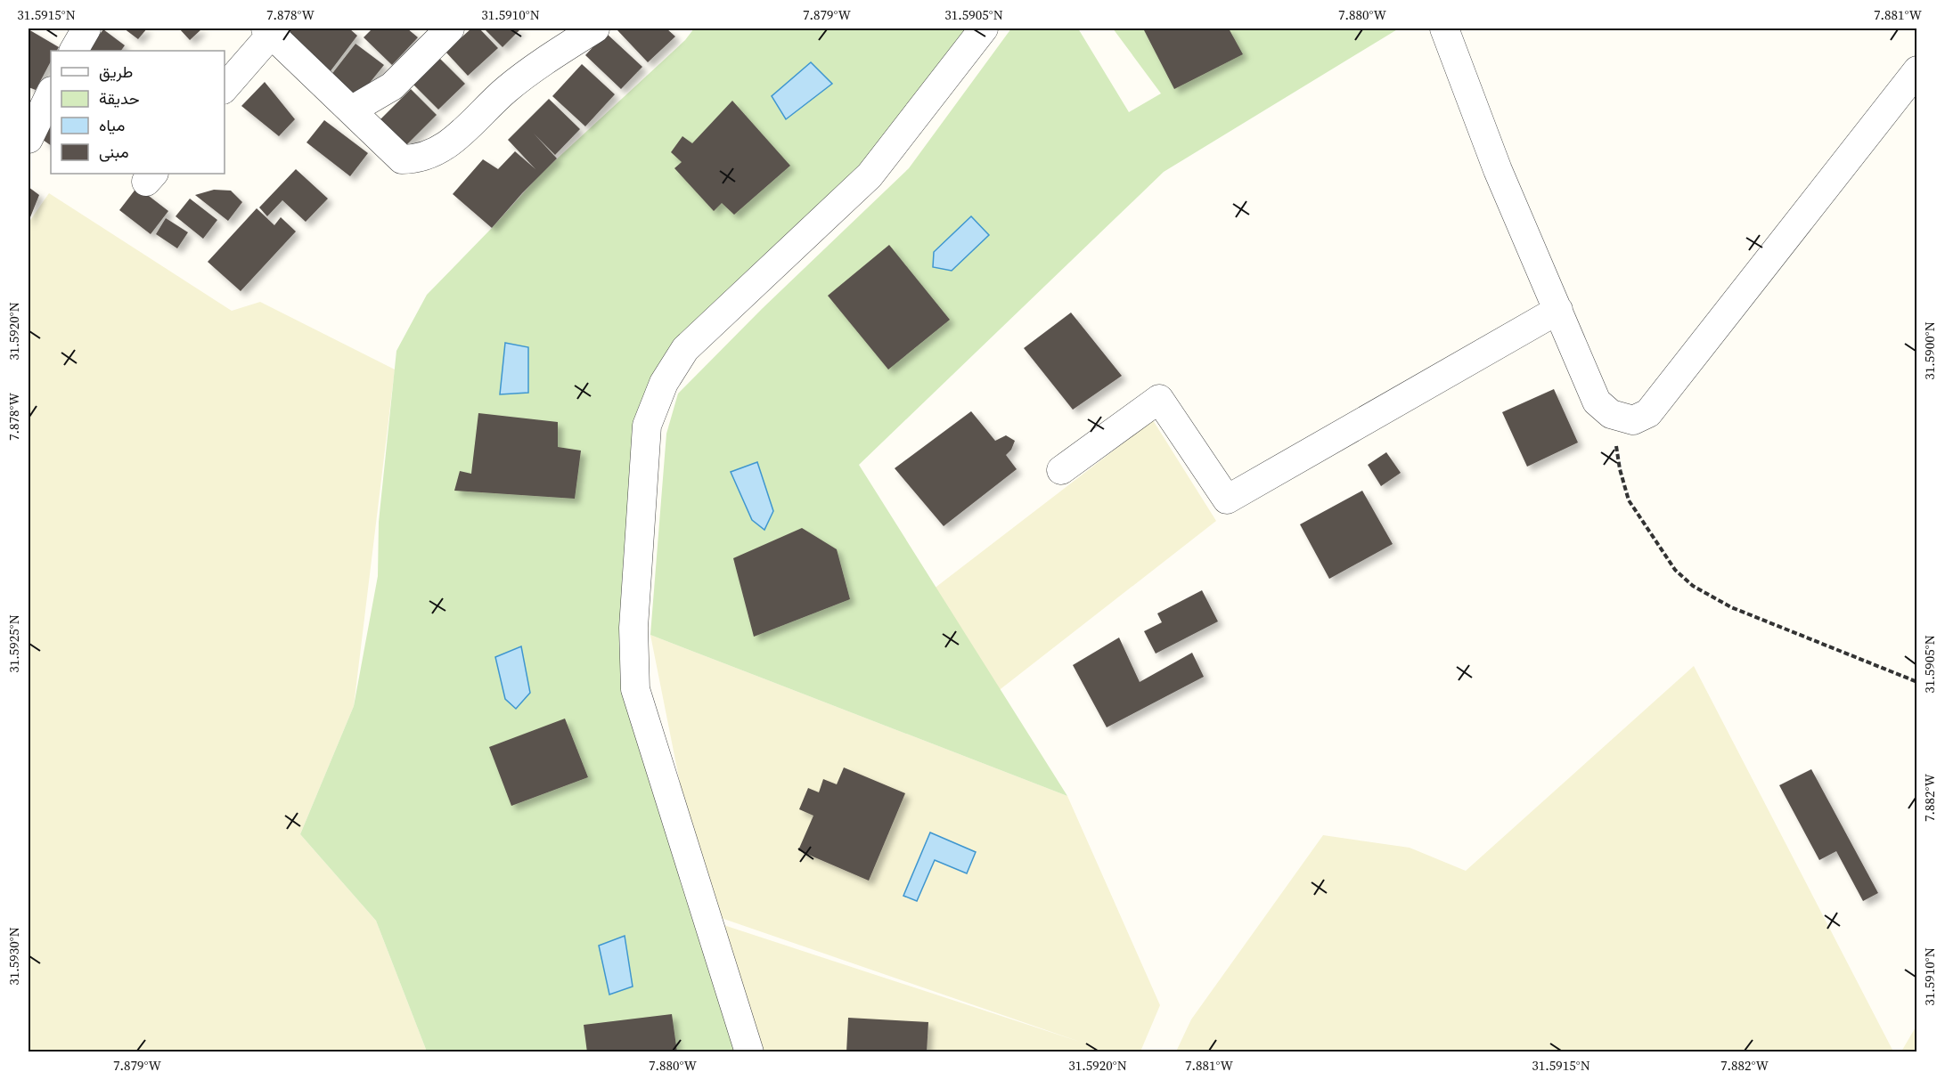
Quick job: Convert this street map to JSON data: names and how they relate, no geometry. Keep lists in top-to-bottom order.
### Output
{
  "legend": [
    "طريق",
    "حديقة",
    "مياه",
    "مبنى"
  ],
  "coordinates": [
    "31.5915°N",
    "7.878°W",
    "31.5910°N",
    "7.879°W",
    "31.5905°N",
    "7.880°W",
    "7.881°W",
    "31.5920°N",
    "31.5900°N",
    "31.5925°N",
    "7.882°W",
    "31.5930°N"
  ]
}
